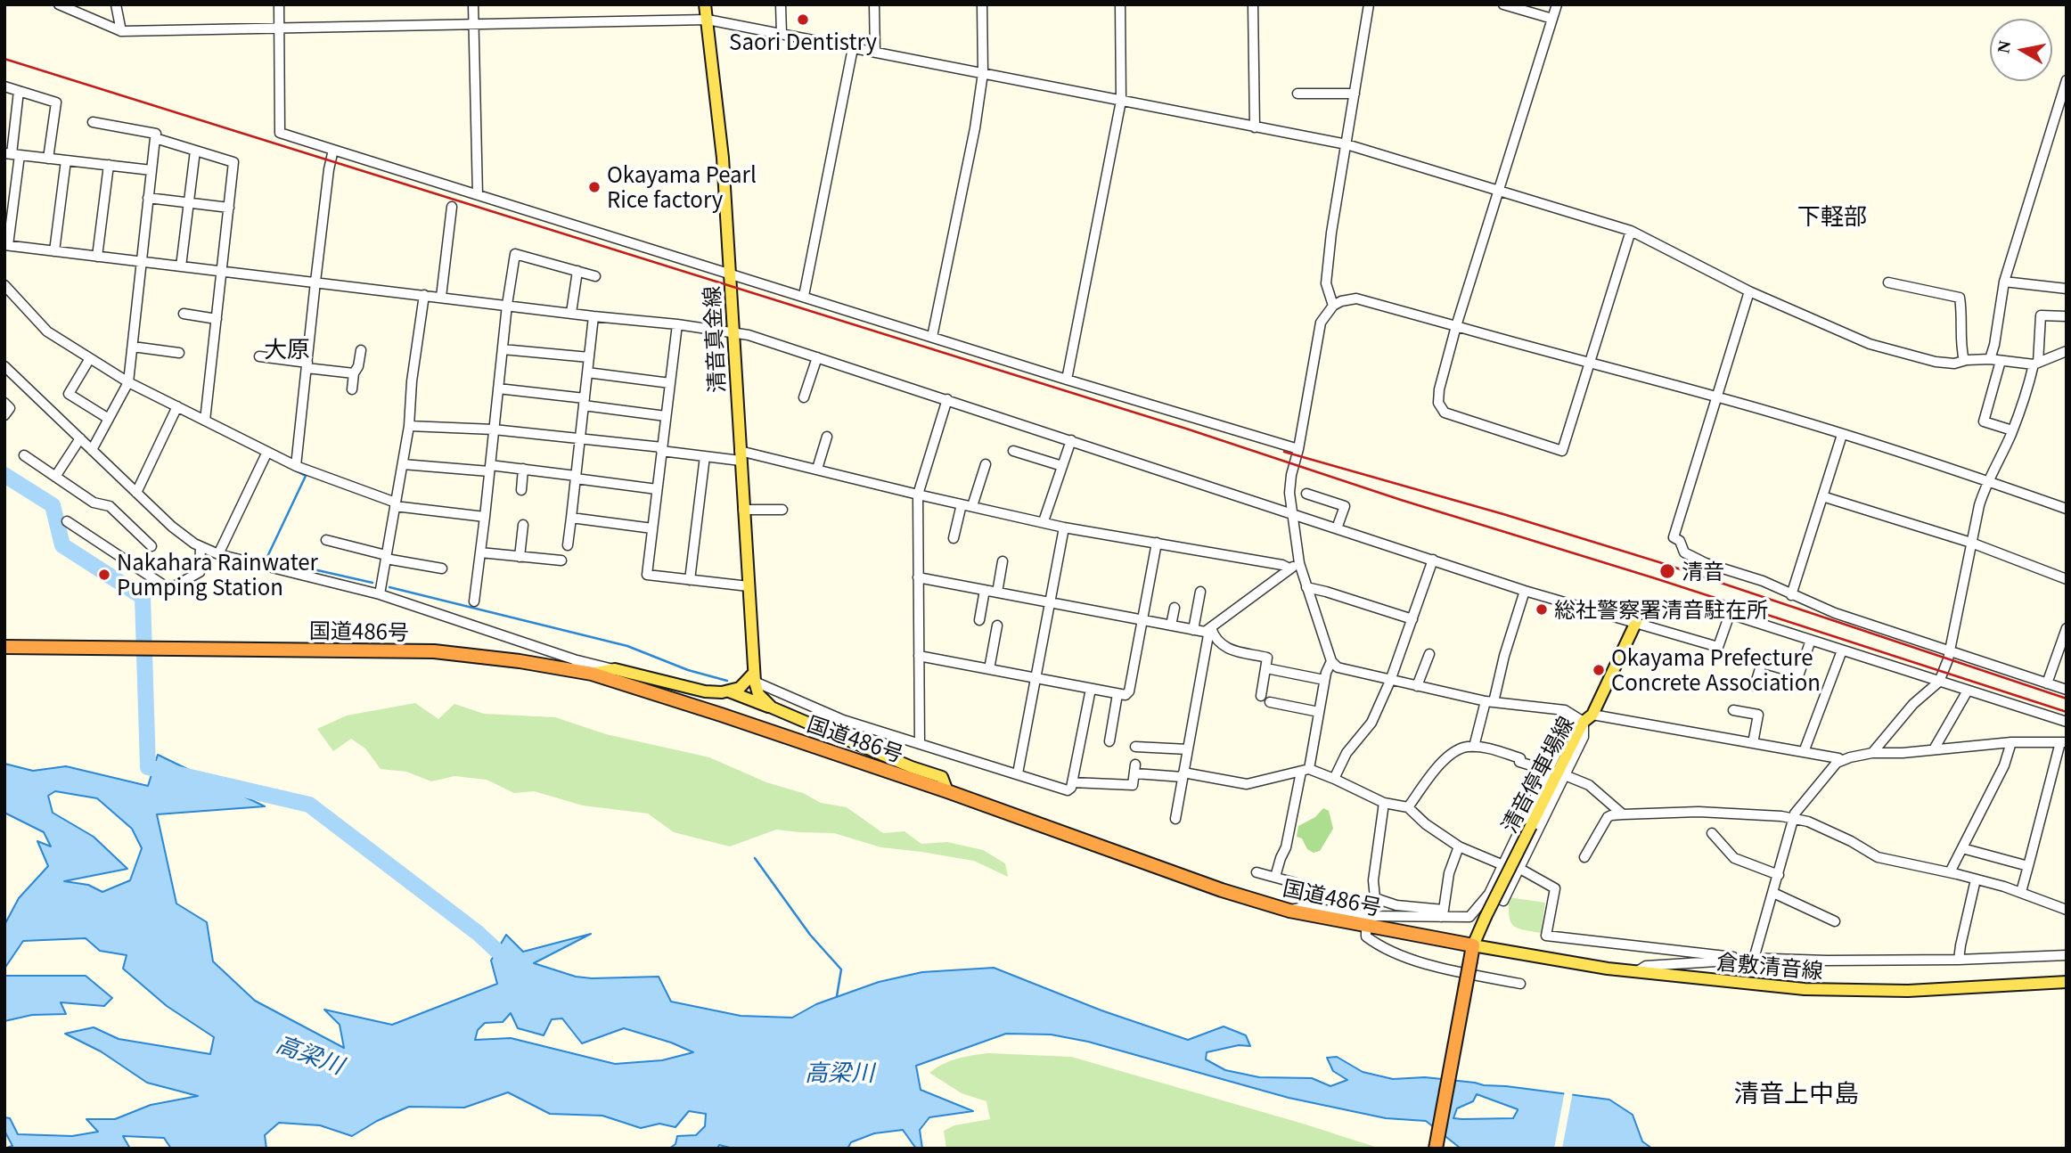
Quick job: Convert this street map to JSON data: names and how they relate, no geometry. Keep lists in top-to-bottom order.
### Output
{
  "streets": {
    "highway": ["国道486号"],
    "main road": ["清音真金線", "清音停車場線", "倉敷清音線"]
  },
  "crossings": [
    ["国道486号", "清音停車場線"],
    ["国道486号", "倉敷清音線"],
    ["清音停車場線", "倉敷清音線"]
  ],
  "districts": ["下軽部", "大原", "清音上中島"],
  "water": ["高梁川"],
  "places": [
    "Saori Dentistry",
    "Okayama Pearl Rice factory",
    "清音",
    "Nakahara Rainwater Pumping Station",
    "総社警察署清音駐在所",
    "Okayama Prefecture Concrete Association"
  ],
  "north": "left"
}
